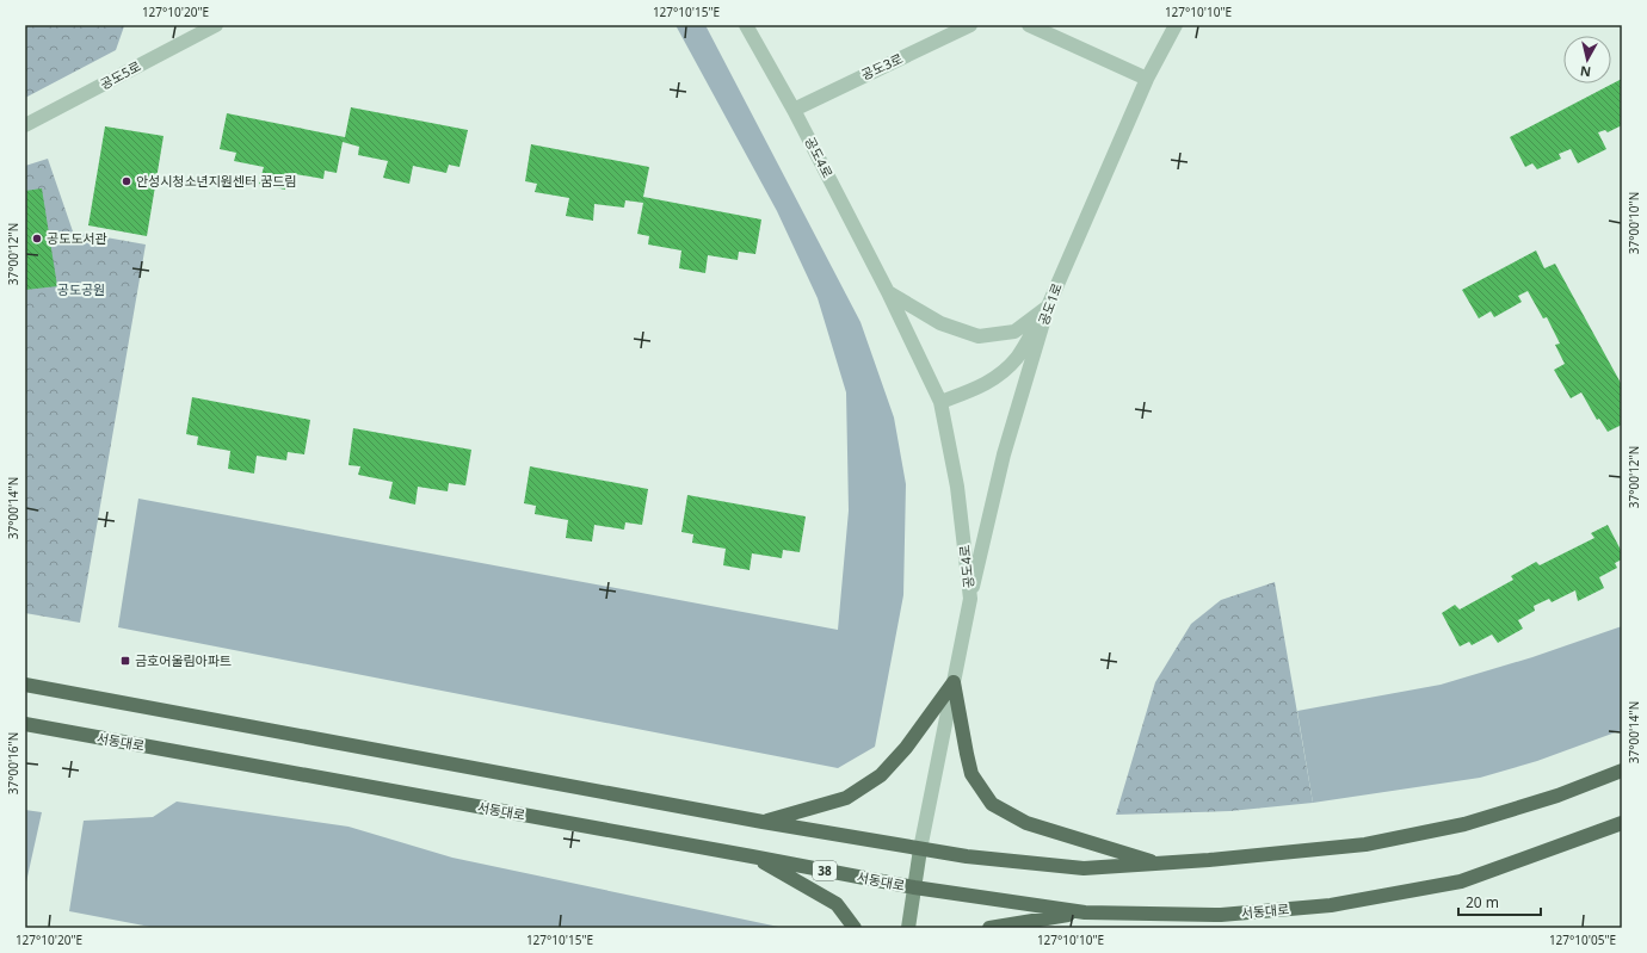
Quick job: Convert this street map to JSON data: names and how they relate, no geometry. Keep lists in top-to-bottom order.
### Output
{
  "streets": {
    "main road": ["서동대로", "38"],
    "street": [
      "공도3로",
      "공도5로",
      "공도4로",
      "공도1로"
    ]
  },
  "crossings": [
    ["공도3로", "공도4로"],
    ["공도4로", "공도1로"]
  ],
  "parks": ["공도공원"],
  "places": {
    "other": ["안성시청소년지원센터 꿈드림", "공도도서관"],
    "transit": ["금호어울림아파트"]
  },
  "scale_bar": "20 m",
  "north": "bottom",
  "coordinates": [
    "127°10'20\"E",
    "127°10'15\"E",
    "127°10'10\"E",
    "37°00'10\"N",
    "37°00'12\"N",
    "37°00'14\"N",
    "37°00'16\"N",
    "127°10'05\"E"
  ]
}
